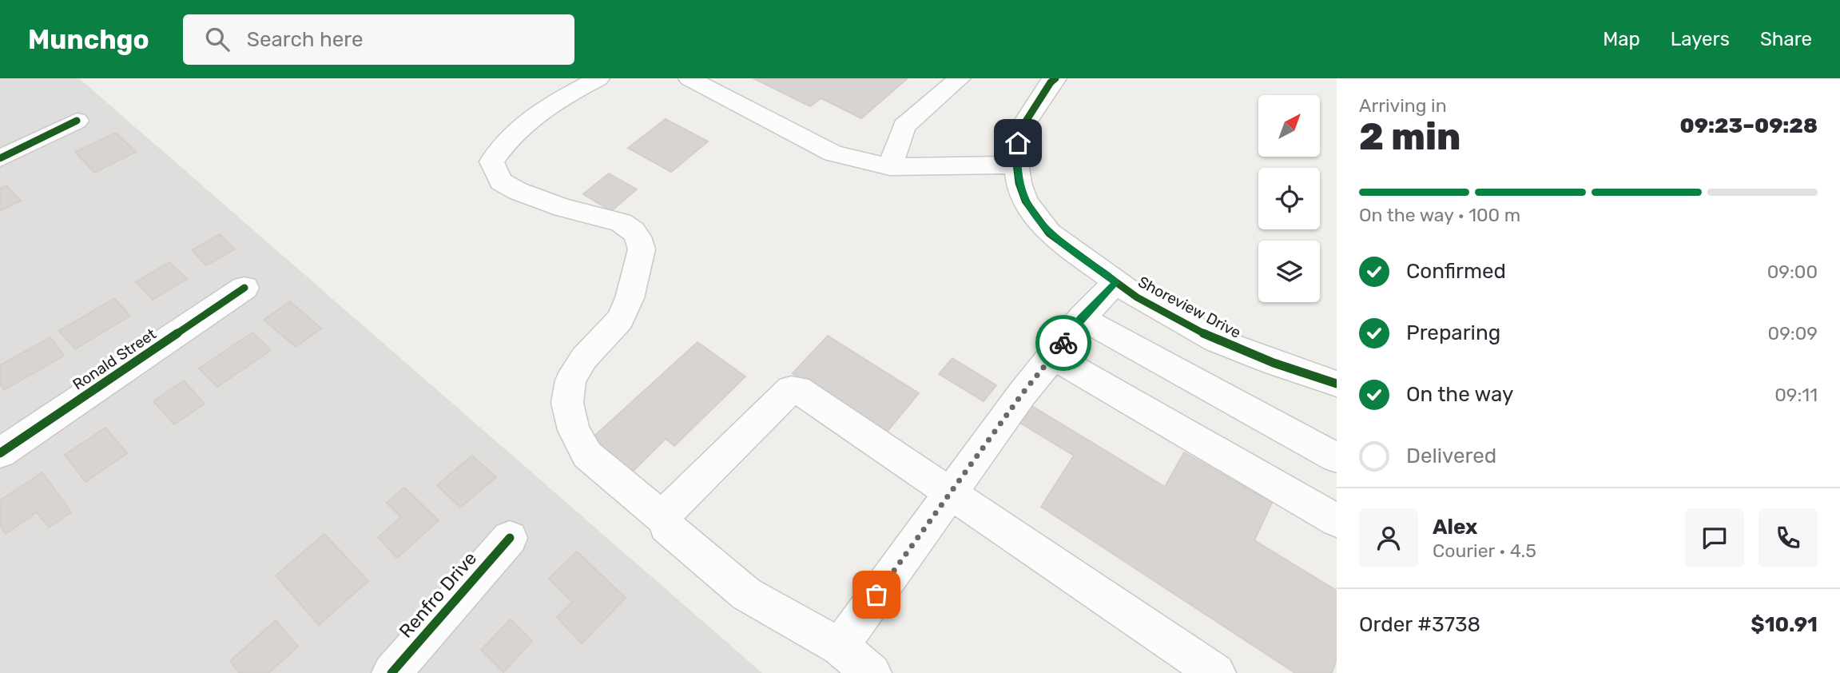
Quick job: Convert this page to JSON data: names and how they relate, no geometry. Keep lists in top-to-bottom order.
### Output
{
  "streets": {
    "street": ["Shoreview Drive", "Ronald Street", "Renfro Drive"]
  },
  "north": "top right",
  "page": {
    "header": "Munchgo",
    "search": "Search here",
    "nav": ["Map", "Layers", "Share"],
    "heading": ["2 min", "Arriving in", "09:23–09:28"],
    "panel": [
      "Alex",
      "Courier · 4.5",
      "Order #3738",
      "$10.91"
    ],
    "bar": "On the way · 100 m",
    "list": [
      ["Confirmed", "09:00"],
      ["Preparing", "09:09"],
      ["On the way", "09:11"],
      "Delivered"
    ]
  }
}
